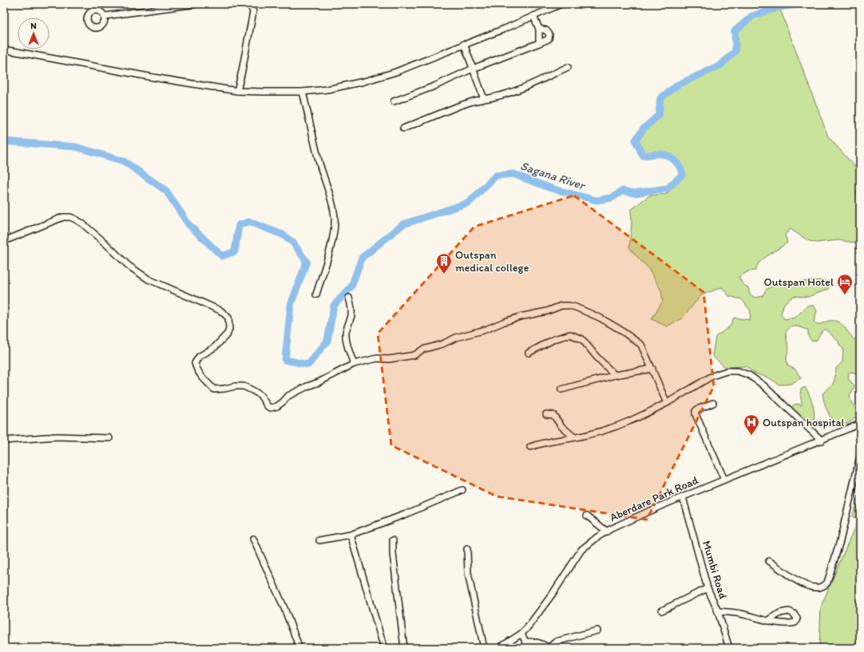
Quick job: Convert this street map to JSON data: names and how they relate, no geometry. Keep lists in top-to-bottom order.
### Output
{
  "streets": {
    "street": ["Aberdare Park Road", "Mumbi Road"]
  },
  "crossings": [
    ["Aberdare Park Road", "Mumbi Road"]
  ],
  "water": ["Sagana River"],
  "places": {
    "building": ["Outspan medical college"],
    "hotel": ["Outspan Hotel"],
    "hospital": ["Outspan hospital"]
  },
  "north": "top"
}
